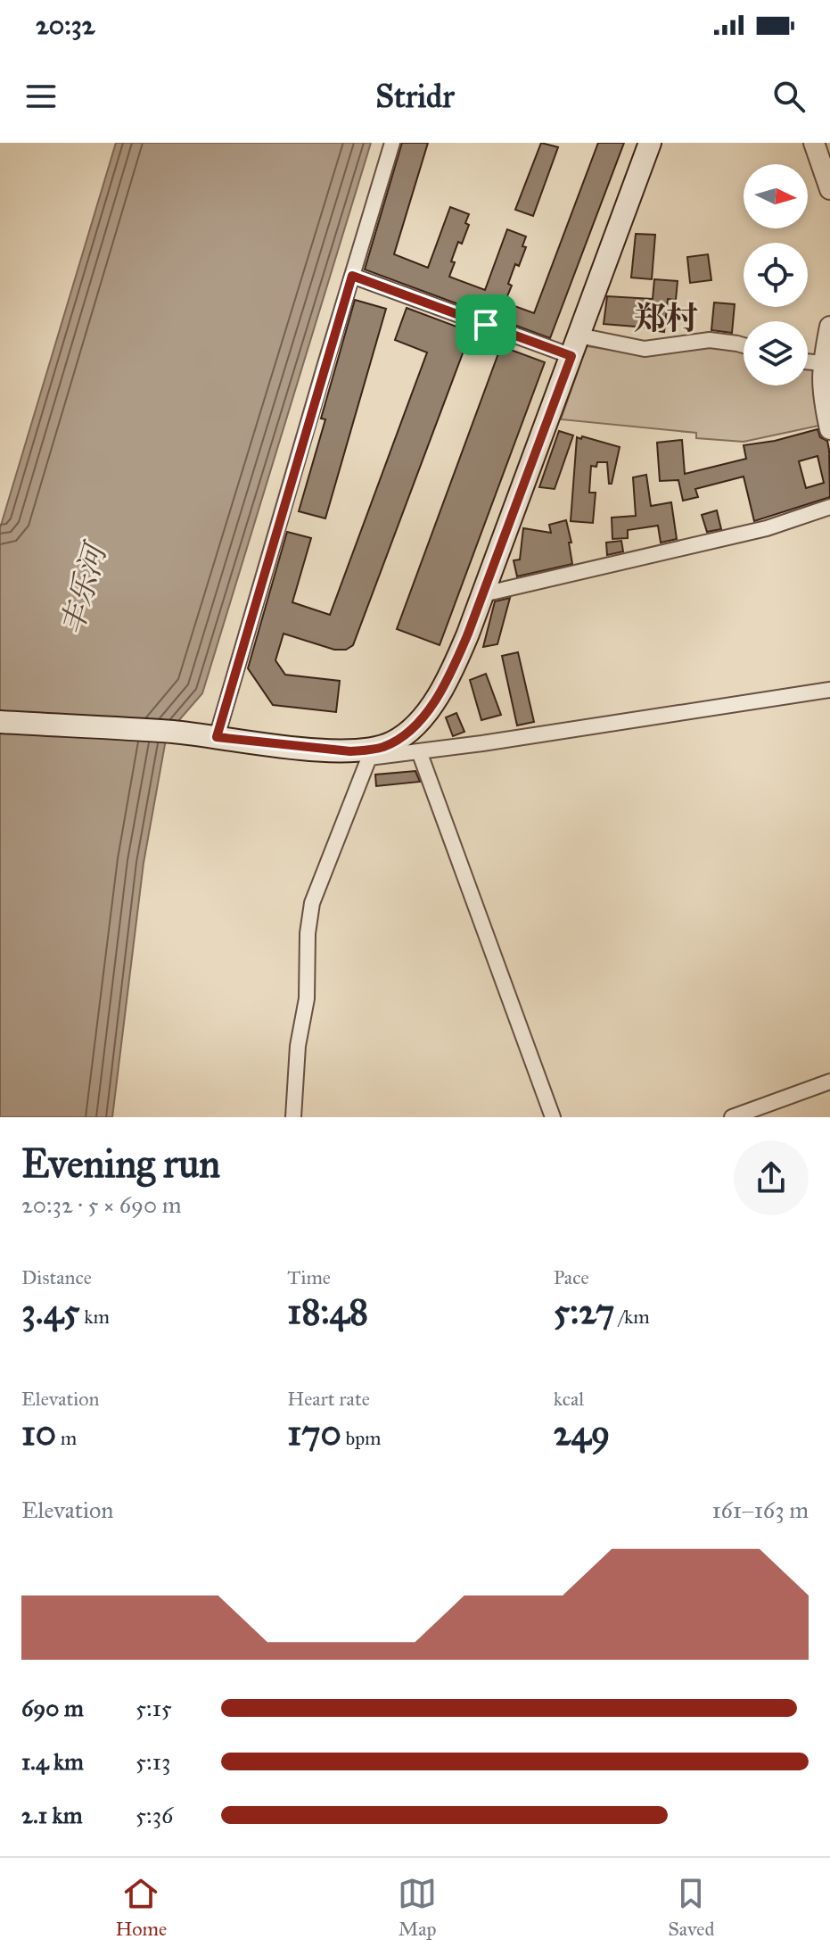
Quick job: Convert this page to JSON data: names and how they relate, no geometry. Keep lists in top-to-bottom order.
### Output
{
  "districts": ["郑村"],
  "water": ["丰乐河"],
  "north": "right",
  "page": {
    "status": "20:32",
    "header": "Stridr",
    "heading": ["Evening run", "20:32 · 5 × 690 m"],
    "stats": [
      ["Distance", "3.45 km"],
      ["Time", "18:48"],
      ["Pace", "5:27 /km"],
      ["Elevation", "10 m"],
      ["Heart rate", "170 bpm"],
      ["kcal", "249"]
    ],
    "chart": ["Elevation", "161–163 m"],
    "list": [
      {
        "name": "690 m",
        "note": "5:15"
      },
      {
        "name": "1.4 km",
        "note": "5:13"
      },
      {
        "name": "2.1 km",
        "note": "5:36"
      }
    ],
    "tabs": ["Home", "Map", "Saved"]
  }
}
